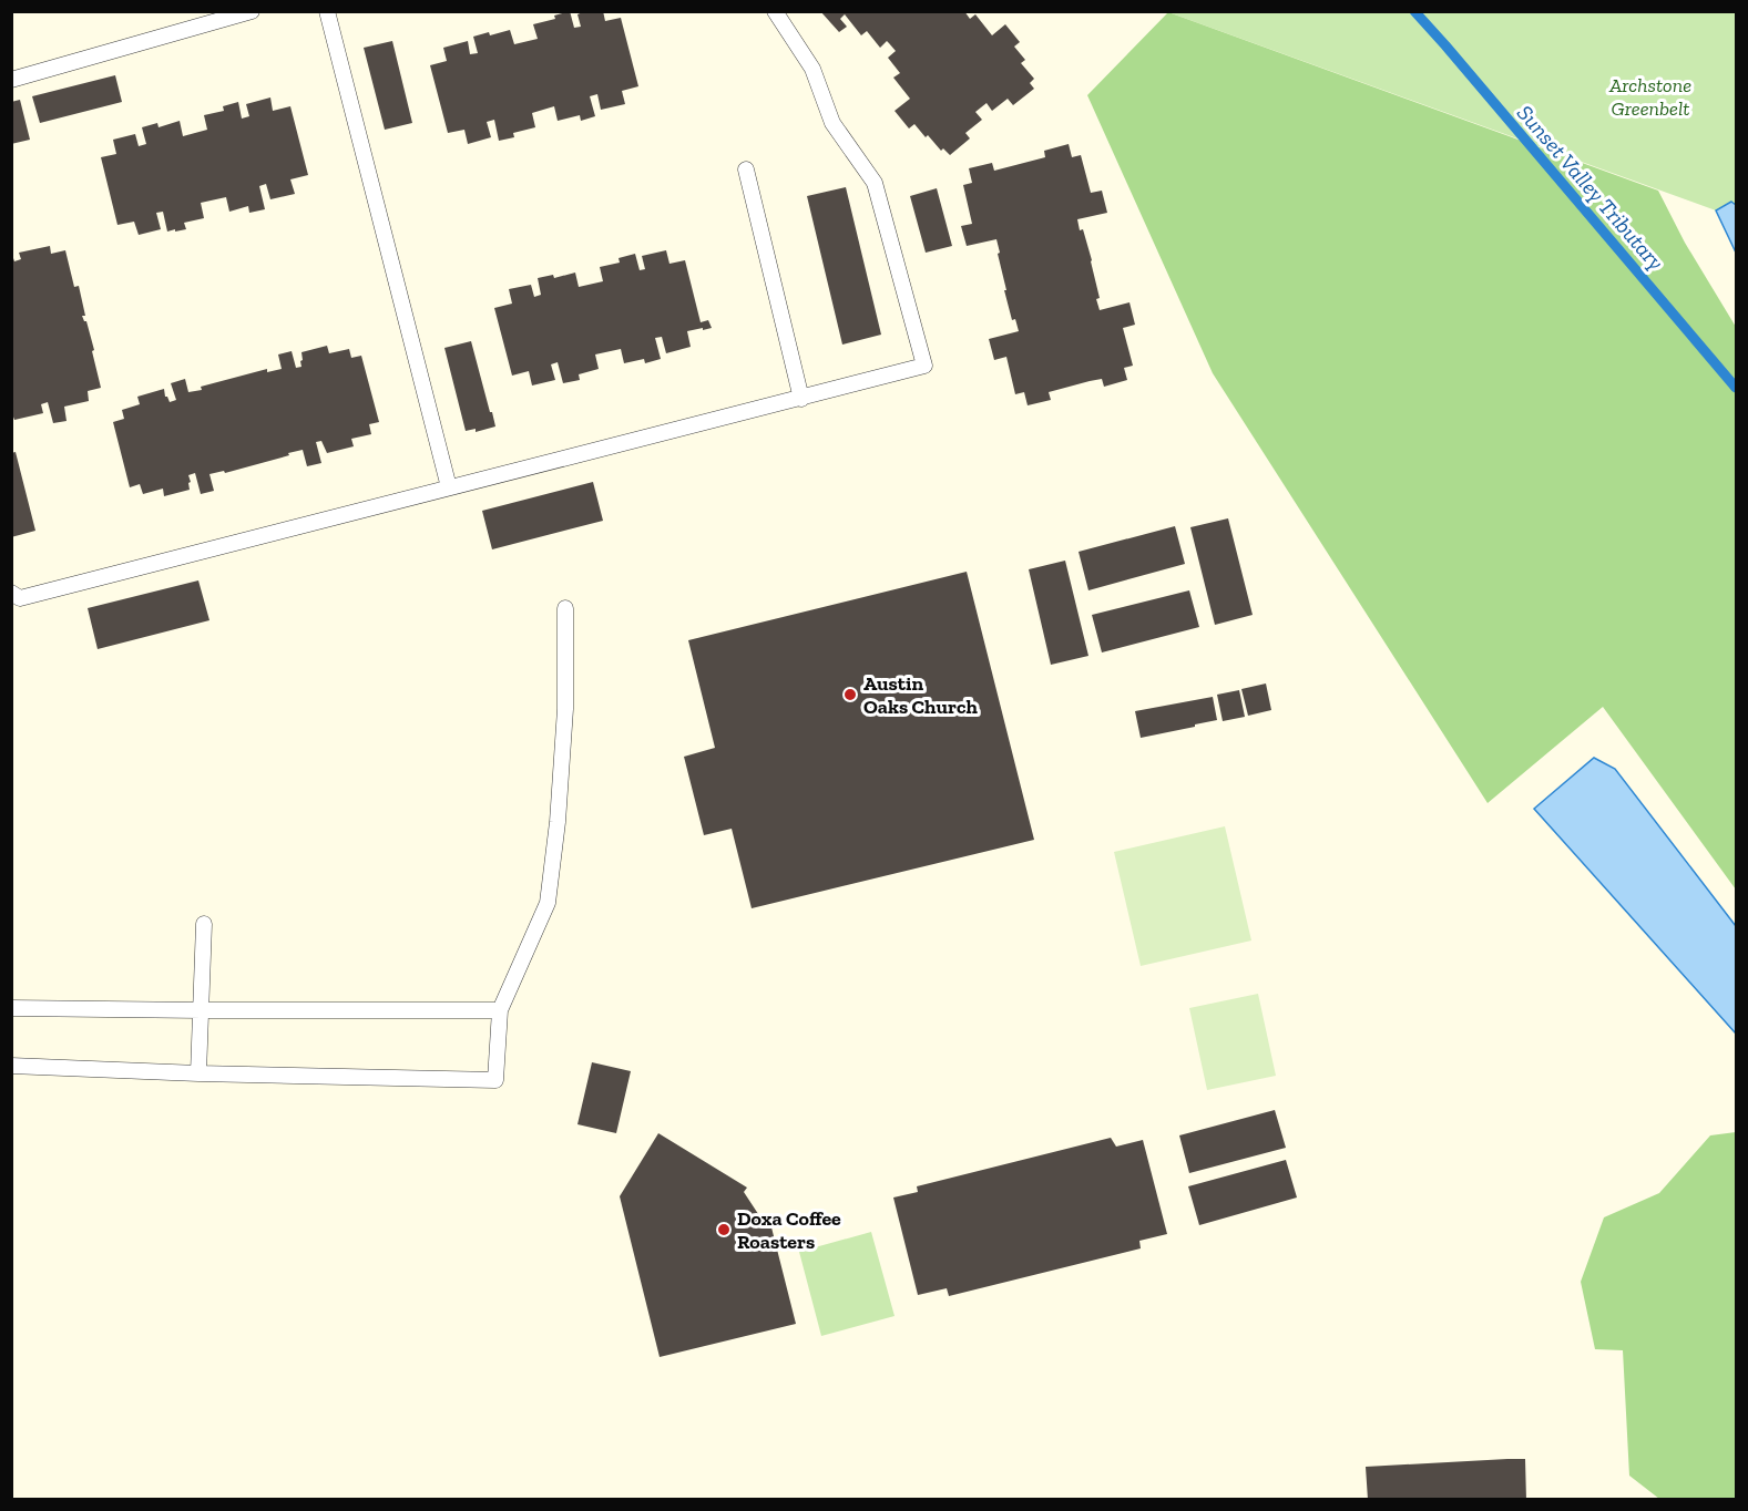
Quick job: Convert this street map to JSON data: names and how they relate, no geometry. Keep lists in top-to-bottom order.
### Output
{
  "water": ["Sunset Valley Tributary"],
  "parks": ["Archstone Greenbelt"],
  "places": ["Austin Oaks Church", "Doxa Coffee Roasters"]
}
